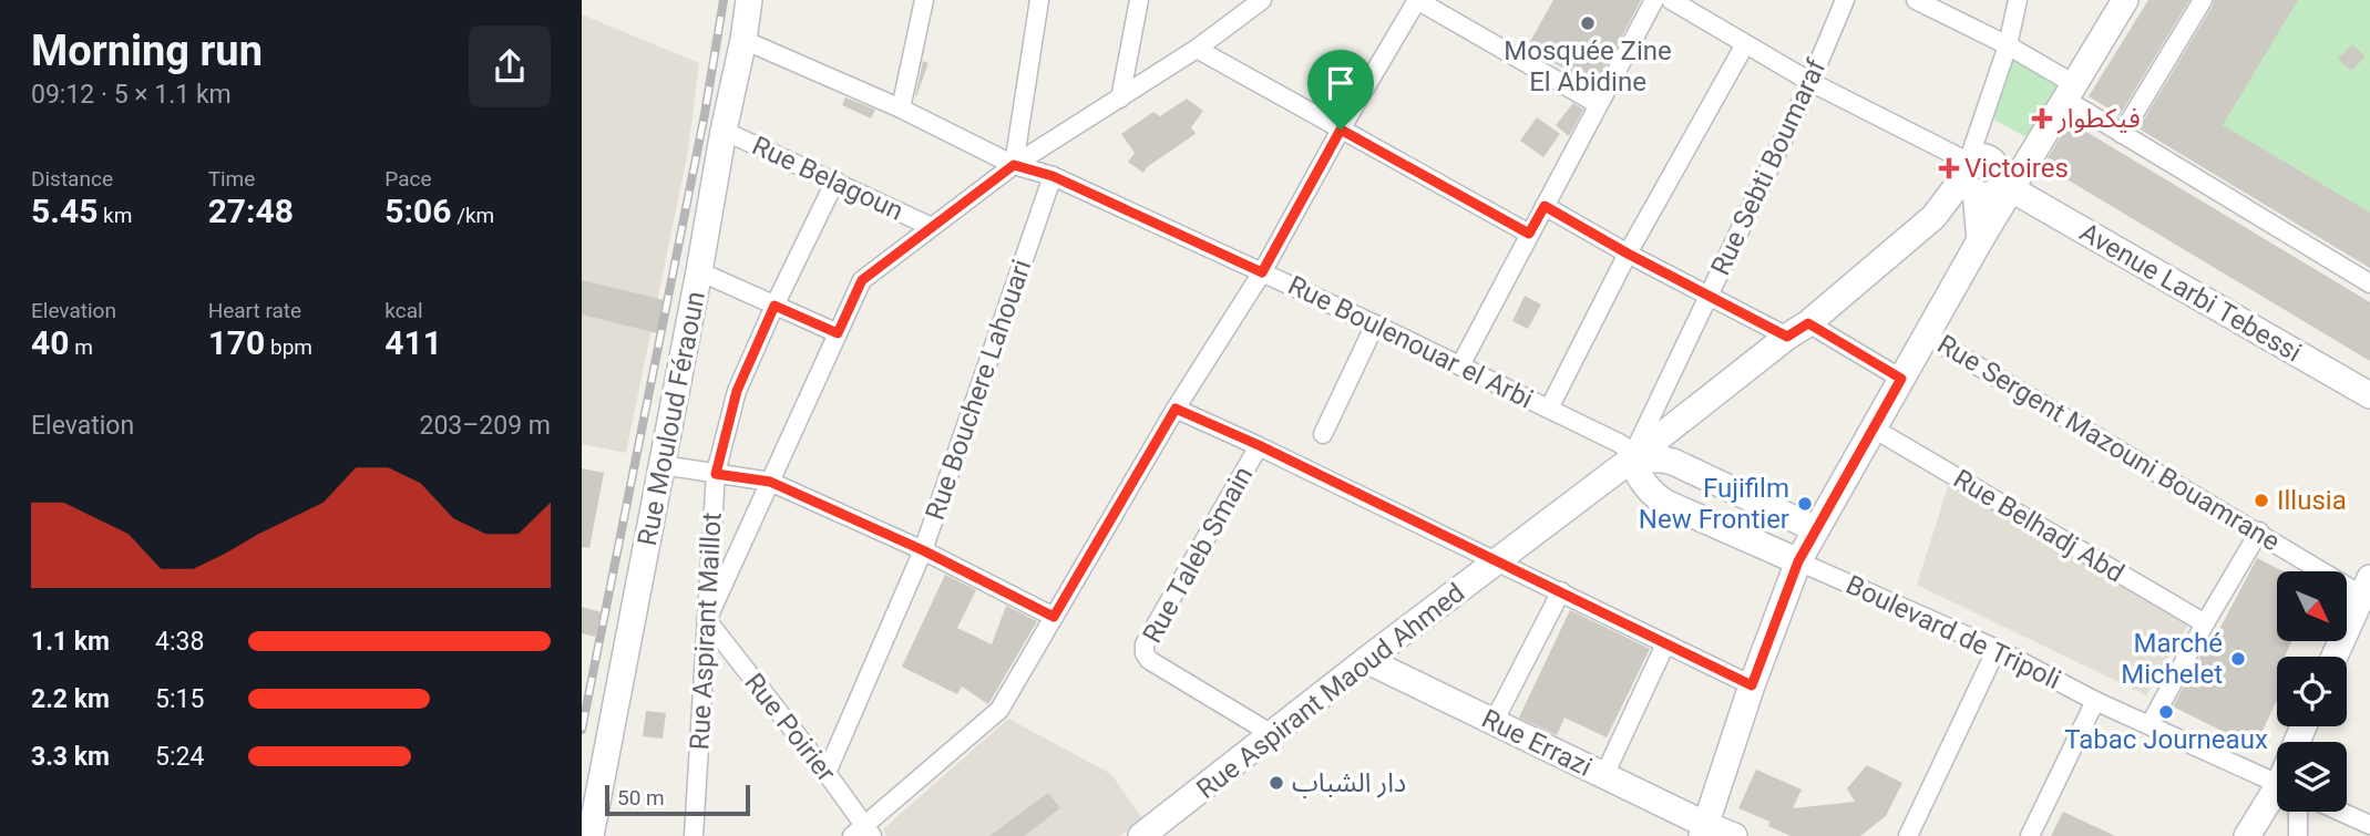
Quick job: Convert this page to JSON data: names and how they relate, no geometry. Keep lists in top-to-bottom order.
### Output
{
  "streets": {
    "street": [
      "Rue Sebti Boumaraf",
      "Rue Belagoun",
      "Avenue Larbi Tebessi",
      "Rue Boulenouar el Arbi",
      "Rue Bouchere Lahouari",
      "Rue Mouloud Féraoun",
      "Rue Sergent Mazouni Bouamrane",
      "Rue Belhadj Abd",
      "Rue Taleb Smain",
      "Rue Aspirant Maillot",
      "Boulevard de Tripoli",
      "Rue Aspirant Maoud Ahmed",
      "Rue Poirier",
      "Rue Errazi"
    ]
  },
  "crossings": [
    ["Rue Sebti Boumaraf", "Rue Boulenouar el Arbi"],
    ["Rue Sebti Boumaraf", "Boulevard de Tripoli"],
    ["Rue Sebti Boumaraf", "Rue Aspirant Maoud Ahmed"],
    ["Rue Belagoun", "Rue Mouloud Féraoun"],
    ["Rue Belagoun", "Rue Aspirant Maillot"],
    ["Rue Boulenouar el Arbi", "Rue Bouchere Lahouari"],
    ["Rue Boulenouar el Arbi", "Rue Mouloud Féraoun"],
    ["Rue Boulenouar el Arbi", "Boulevard de Tripoli"],
    ["Rue Boulenouar el Arbi", "Rue Aspirant Maoud Ahmed"],
    ["Rue Bouchere Lahouari", "Rue Poirier"],
    ["Rue Taleb Smain", "Rue Aspirant Maoud Ahmed"],
    ["Rue Aspirant Maillot", "Rue Poirier"],
    ["Boulevard de Tripoli", "Rue Aspirant Maoud Ahmed"],
    ["Rue Aspirant Maoud Ahmed", "Rue Errazi"]
  ],
  "places": {
    "other": [
      "Mosquée Zine El Abidine",
      "Illusia",
      "Fujifilm New Frontier",
      "Marché Michelet",
      "Tabac Journeaux",
      "دار الشباب"
    ],
    "health": ["فيكطوار", "Victoires"]
  },
  "scale_bar": "50 m",
  "north": "bottom right",
  "page": {
    "heading": ["Morning run", "09:12 · 5 × 1.1 km"],
    "stats": [
      ["Distance", "5.45 km"],
      ["Time", "27:48"],
      ["Pace", "5:06 /km"],
      ["Elevation", "40 m"],
      ["Heart rate", "170 bpm"],
      ["kcal", "411"]
    ],
    "chart": ["Elevation", "203–209 m"],
    "list": [
      {
        "name": "1.1 km",
        "note": "4:38"
      },
      {
        "name": "2.2 km",
        "note": "5:15"
      },
      {
        "name": "3.3 km",
        "note": "5:24"
      }
    ],
    "scale": "50 m"
  }
}
